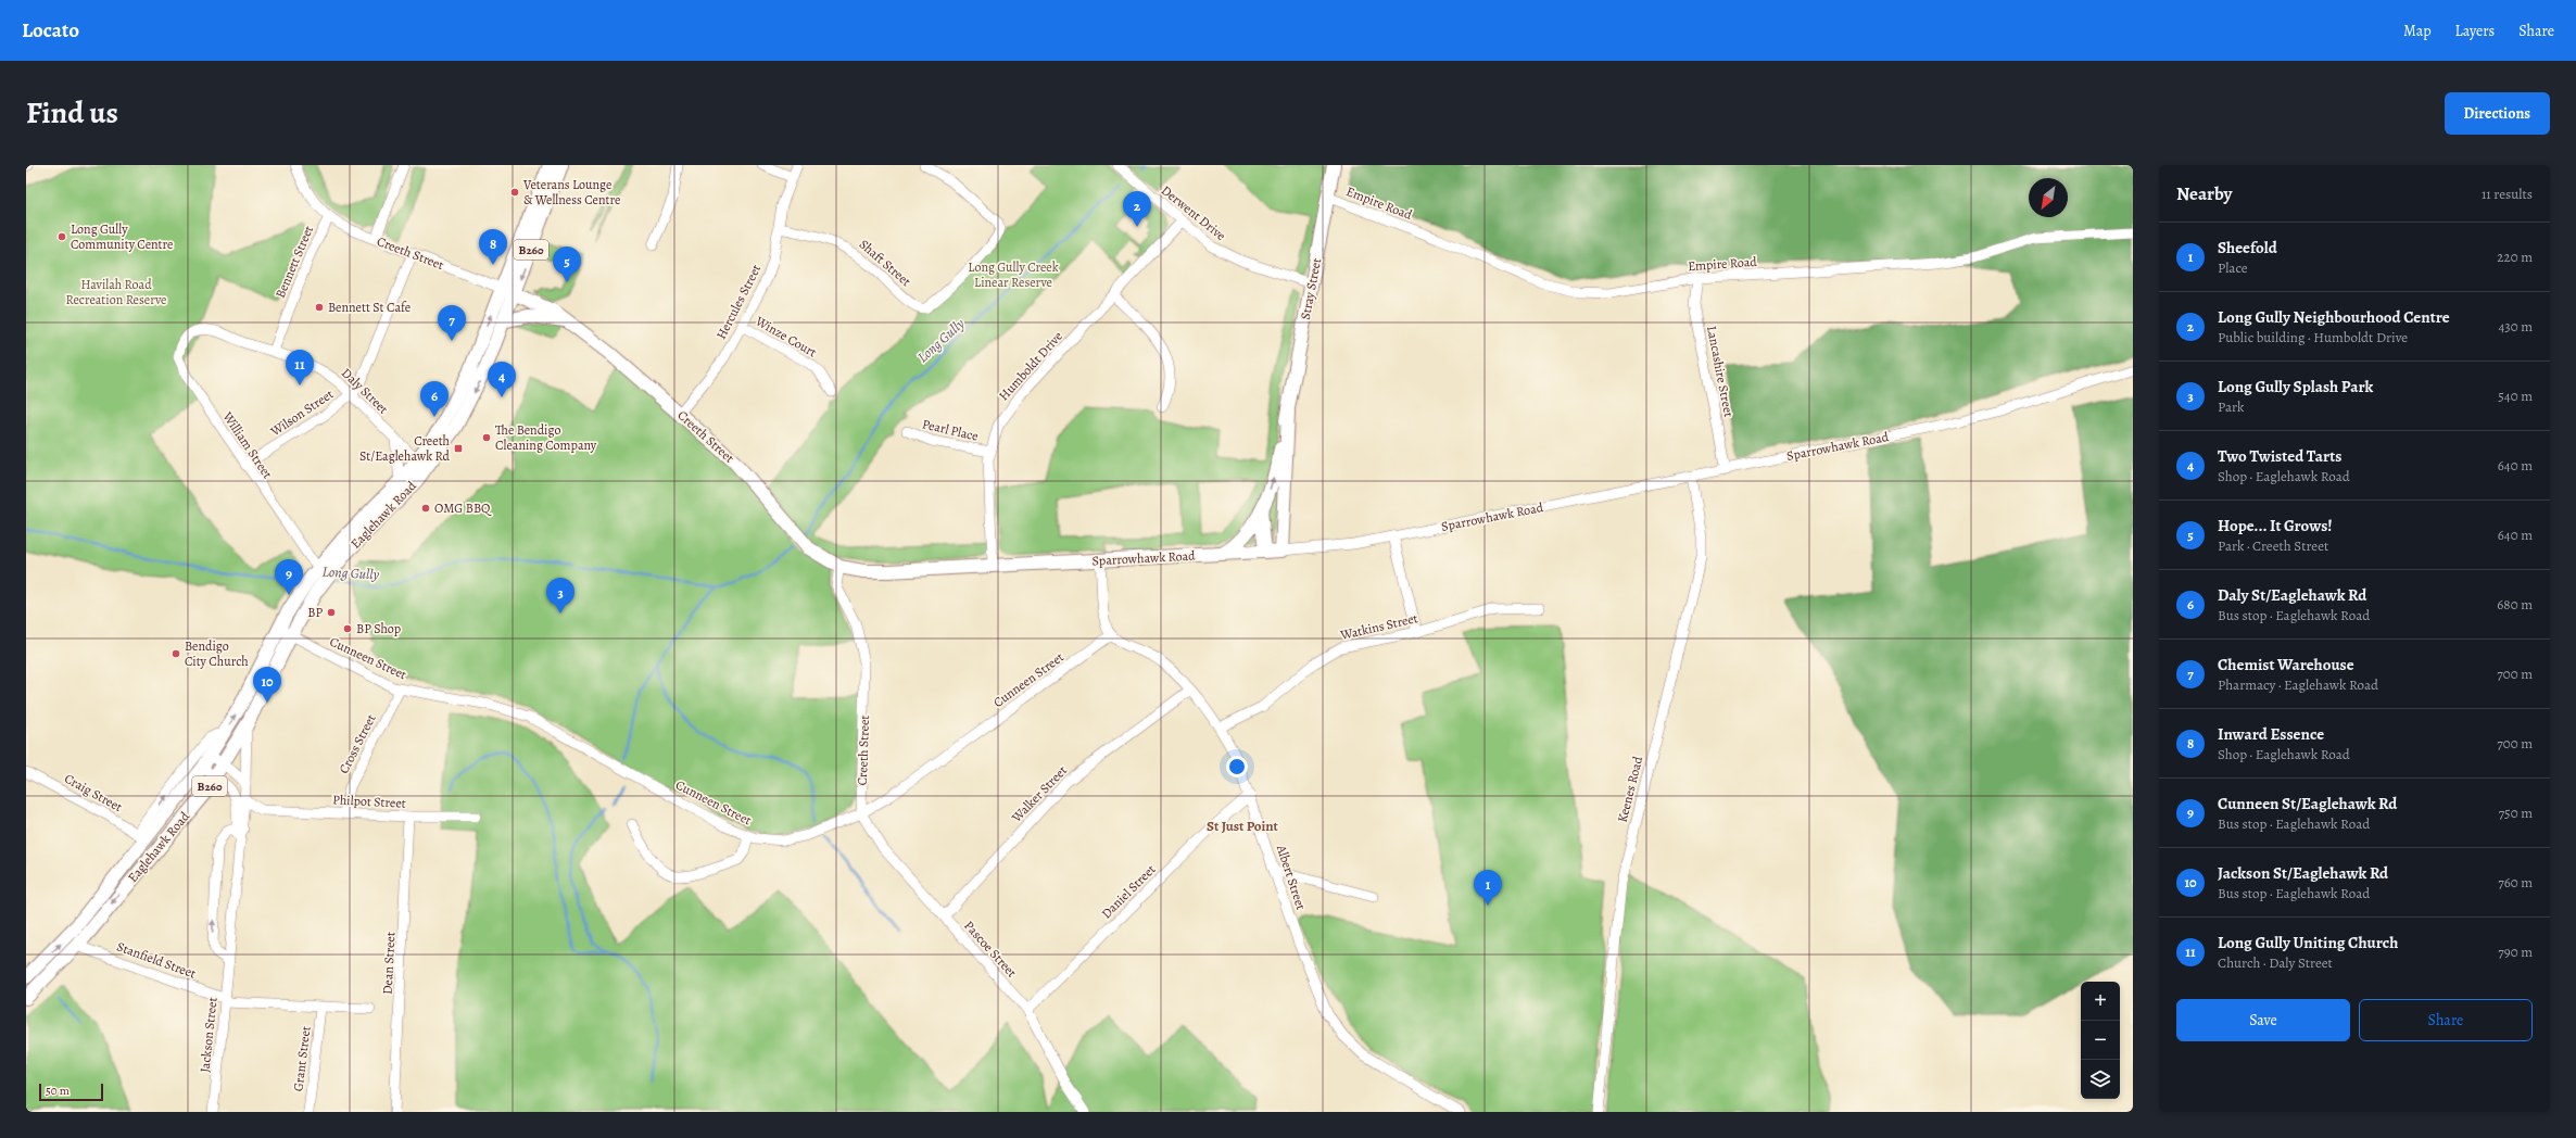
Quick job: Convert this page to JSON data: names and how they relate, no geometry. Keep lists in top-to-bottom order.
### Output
{
  "streets": {
    "main road": [
      "B260",
      "Creeth Street",
      "Stray Street",
      "Sparrowhawk Road",
      "Eaglehawk Road"
    ],
    "street": [
      "Empire Road",
      "Derwent Drive",
      "Bennett Street",
      "Shaft Street",
      "Hercules Street",
      "Winze Court",
      "Humboldt Drive",
      "Lancashire Street",
      "Daly Street",
      "Wilson Street",
      "Pearl Place",
      "William Street",
      "Watkins Street",
      "Cunneen Street",
      "Cross Street",
      "Keenes Road",
      "Craig Street",
      "Walker Street",
      "Philpot Street",
      "Albert Street",
      "Daniel Street",
      "Pascoe Street",
      "Stanfield Street",
      "Dean Street",
      "Jackson Street",
      "Grant Street"
    ]
  },
  "crossings": [
    ["Empire Road", "Stray Street"],
    ["Empire Road", "Lancashire Street"],
    ["Derwent Drive", "Stray Street"],
    ["Derwent Drive", "Humboldt Drive"],
    ["Creeth Street", "Bennett Street"],
    ["Creeth Street", "Hercules Street"],
    ["Creeth Street", "Wilson Street"],
    ["Creeth Street", "Sparrowhawk Road"],
    ["Creeth Street", "Eaglehawk Road"],
    ["Creeth Street", "Cunneen Street"],
    ["Creeth Street", "Pascoe Street"],
    ["Bennett Street", "Daly Street"],
    ["Shaft Street", "Hercules Street"],
    ["Stray Street", "Sparrowhawk Road"],
    ["Hercules Street", "Winze Court"],
    ["Humboldt Drive", "Pearl Place"],
    ["Humboldt Drive", "Sparrowhawk Road"],
    ["Lancashire Street", "Sparrowhawk Road"],
    ["Daly Street", "Wilson Street"],
    ["Daly Street", "William Street"],
    ["Daly Street", "Eaglehawk Road"],
    ["Wilson Street", "William Street"],
    ["William Street", "Eaglehawk Road"],
    ["Sparrowhawk Road", "Keenes Road"],
    ["Eaglehawk Road", "Cunneen Street"],
    ["Eaglehawk Road", "Craig Street"],
    ["Eaglehawk Road", "Stanfield Street"],
    ["Eaglehawk Road", "Jackson Street"],
    ["Watkins Street", "Albert Street"],
    ["Cunneen Street", "Cross Street"],
    ["Cunneen Street", "Albert Street"],
    ["Cunneen Street", "Pascoe Street"],
    ["Cross Street", "Philpot Street"],
    ["Walker Street", "Albert Street"],
    ["Walker Street", "Pascoe Street"],
    ["Philpot Street", "Dean Street"],
    ["Philpot Street", "Jackson Street"],
    ["Albert Street", "Daniel Street"],
    ["Daniel Street", "Pascoe Street"],
    ["Stanfield Street", "Jackson Street"],
    ["Stanfield Street", "Grant Street"]
  ],
  "districts": ["St Just Point"],
  "water": ["Long Gully"],
  "parks": ["Long Gully Creek Linear Reserve", "Havilah Road Recreation Reserve"],
  "places": {
    "other": [
      "Veterans Lounge & Wellness Centre",
      "Long Gully Community Centre",
      "Bennett St Cafe",
      "The Bendigo Cleaning Company",
      "OMG BBQ",
      "BP",
      "BP Shop",
      "Bendigo City Church"
    ],
    "transit": ["Creeth St/Eaglehawk Rd"]
  },
  "scale_bar": "50 m",
  "north": "bottom left",
  "page": {
    "header": "Locato",
    "nav": ["Map", "Layers", "Share"],
    "title": "Find us",
    "buttons": [
      "Directions",
      ["Save", "Share"]
    ],
    "heading": ["Nearby", "11 results"],
    "pins": [
      "2",
      "8",
      "5",
      "7",
      "11",
      "4",
      "6",
      "9",
      "3",
      "10",
      "1"
    ],
    "list": [
      {
        "mark": "1",
        "name": "Sheefold",
        "note": "Place",
        "value": "220 m"
      },
      {
        "mark": "2",
        "name": "Long Gully Neighbourhood Centre",
        "note": "Public building · Humboldt Drive",
        "value": "430 m"
      },
      {
        "mark": "3",
        "name": "Long Gully Splash Park",
        "note": "Park",
        "value": "540 m"
      },
      {
        "mark": "4",
        "name": "Two Twisted Tarts",
        "note": "Shop · Eaglehawk Road",
        "value": "640 m"
      },
      {
        "mark": "5",
        "name": "Hope... It Grows!",
        "note": "Park · Creeth Street",
        "value": "640 m"
      },
      {
        "mark": "6",
        "name": "Daly St/Eaglehawk Rd",
        "note": "Bus stop · Eaglehawk Road",
        "value": "680 m"
      },
      {
        "mark": "7",
        "name": "Chemist Warehouse",
        "note": "Pharmacy · Eaglehawk Road",
        "value": "700 m"
      },
      {
        "mark": "8",
        "name": "Inward Essence",
        "note": "Shop · Eaglehawk Road",
        "value": "700 m"
      },
      {
        "mark": "9",
        "name": "Cunneen St/Eaglehawk Rd",
        "note": "Bus stop · Eaglehawk Road",
        "value": "750 m"
      },
      {
        "mark": "10",
        "name": "Jackson St/Eaglehawk Rd",
        "note": "Bus stop · Eaglehawk Road",
        "value": "760 m"
      },
      {
        "mark": "11",
        "name": "Long Gully Uniting Church",
        "note": "Church · Daly Street",
        "value": "790 m"
      }
    ],
    "map_buttons": ["+", "−"],
    "scale": "50 m"
  }
}
